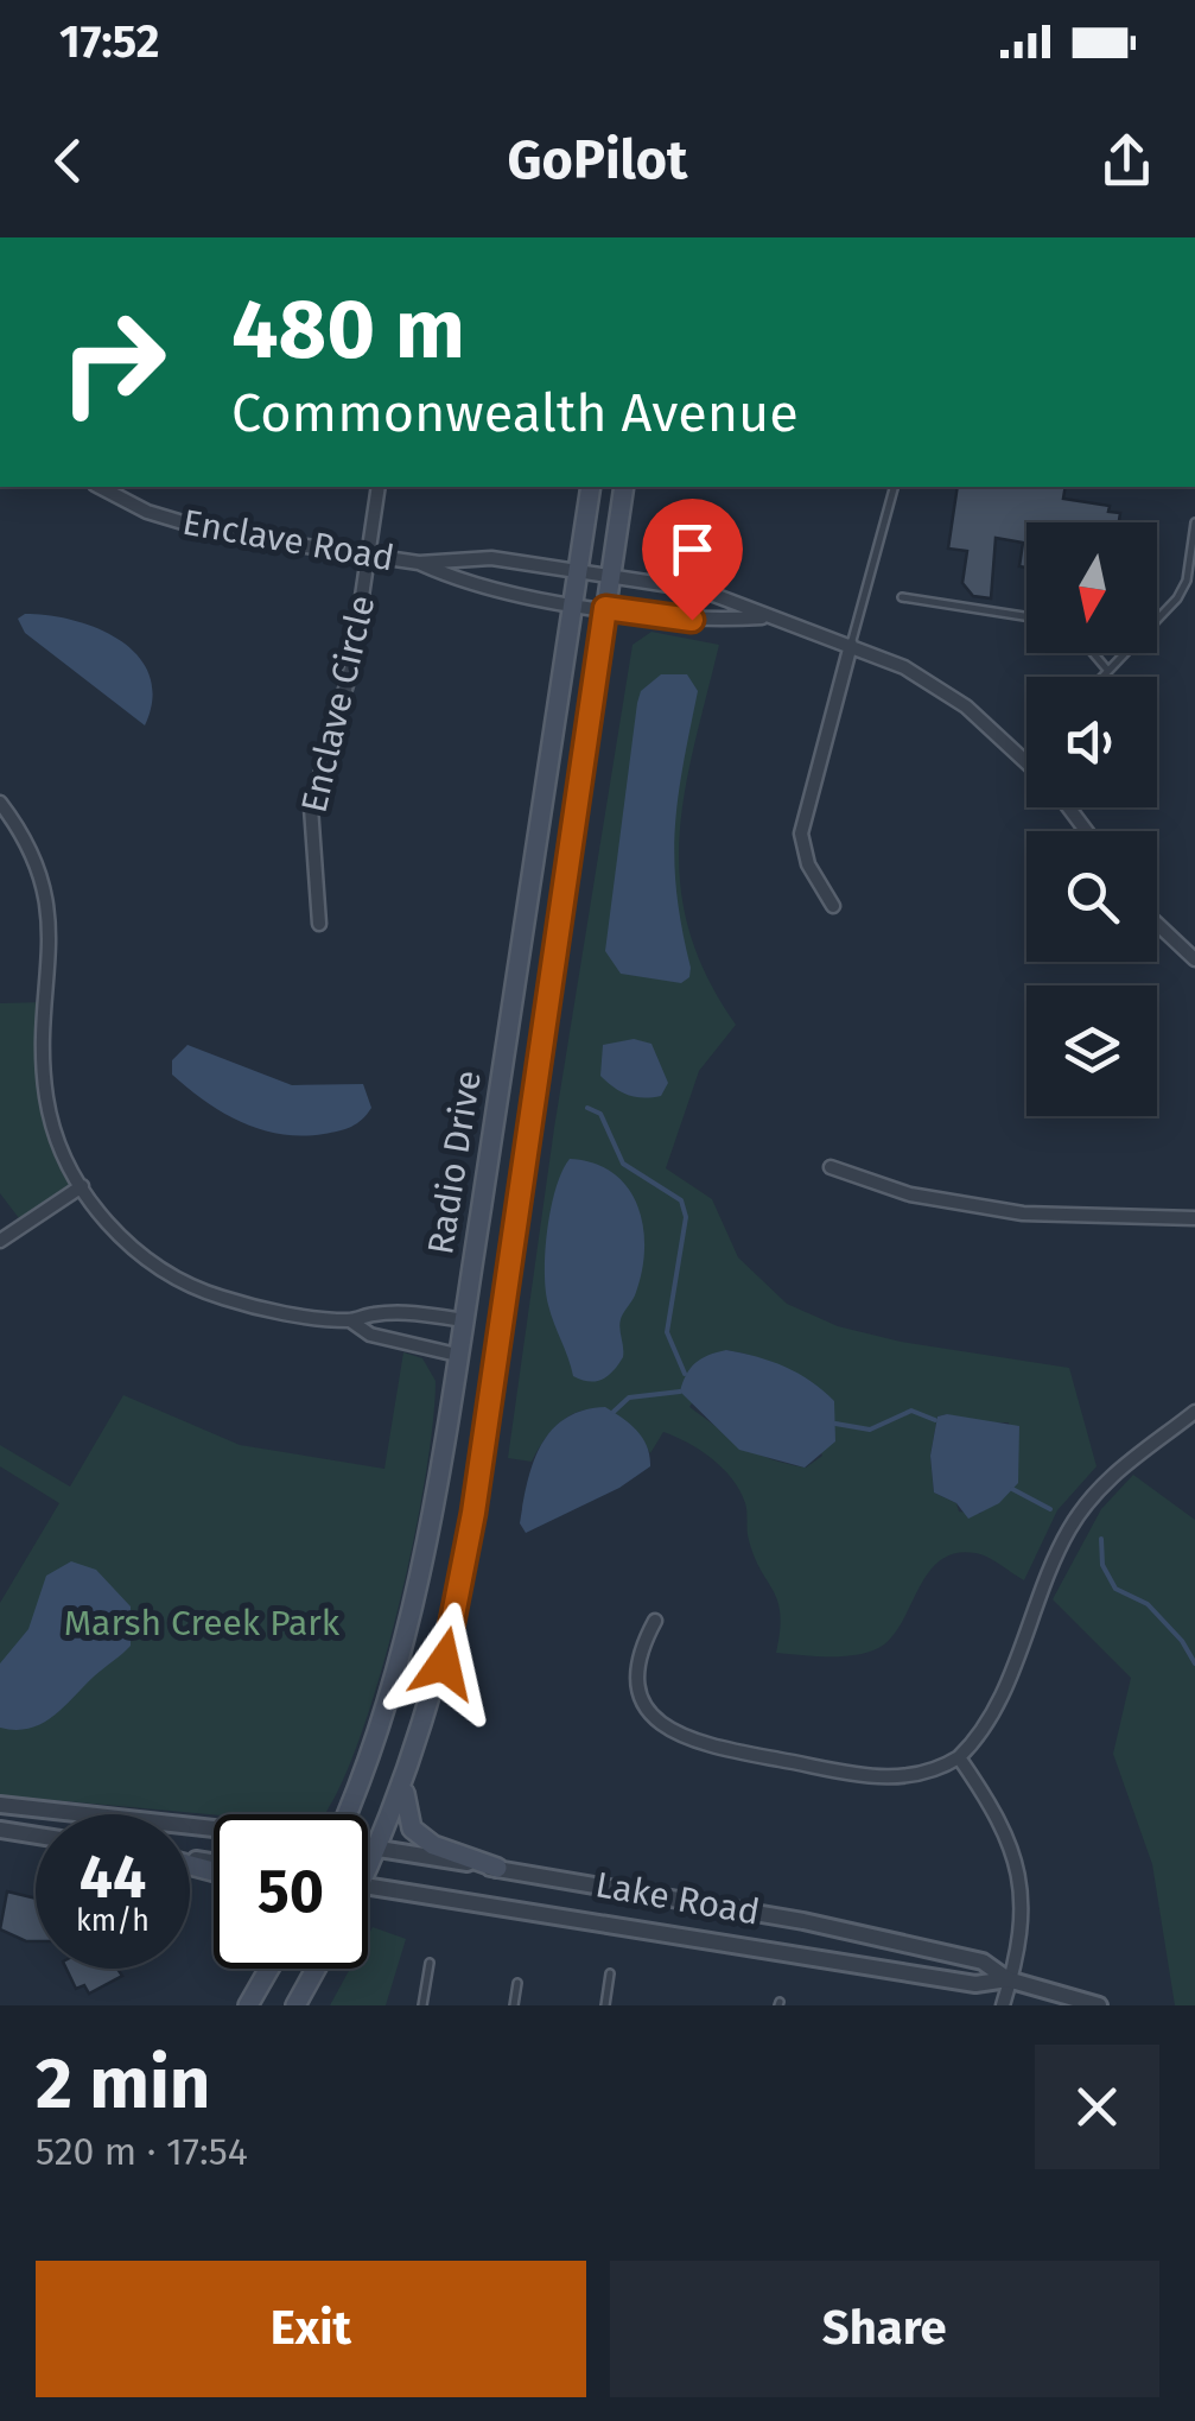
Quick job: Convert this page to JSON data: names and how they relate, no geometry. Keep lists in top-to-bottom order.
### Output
{
  "streets": {
    "main road": ["Radio Drive"],
    "street": ["Enclave Road", "Enclave Circle", "Lake Road"]
  },
  "crossings": [
    ["Enclave Road", "Enclave Circle"],
    ["Enclave Road", "Radio Drive"],
    ["Radio Drive", "Lake Road"]
  ],
  "parks": ["Marsh Creek Park"],
  "north": "bottom",
  "page": {
    "status": "17:52",
    "header": "GoPilot",
    "turn": ["480 m", "Commonwealth Avenue"],
    "speed": "44 km/h",
    "limit": "50",
    "heading": ["2 min", "520 m · 17:54"],
    "buttons": ["Exit", "Share"]
  }
}
